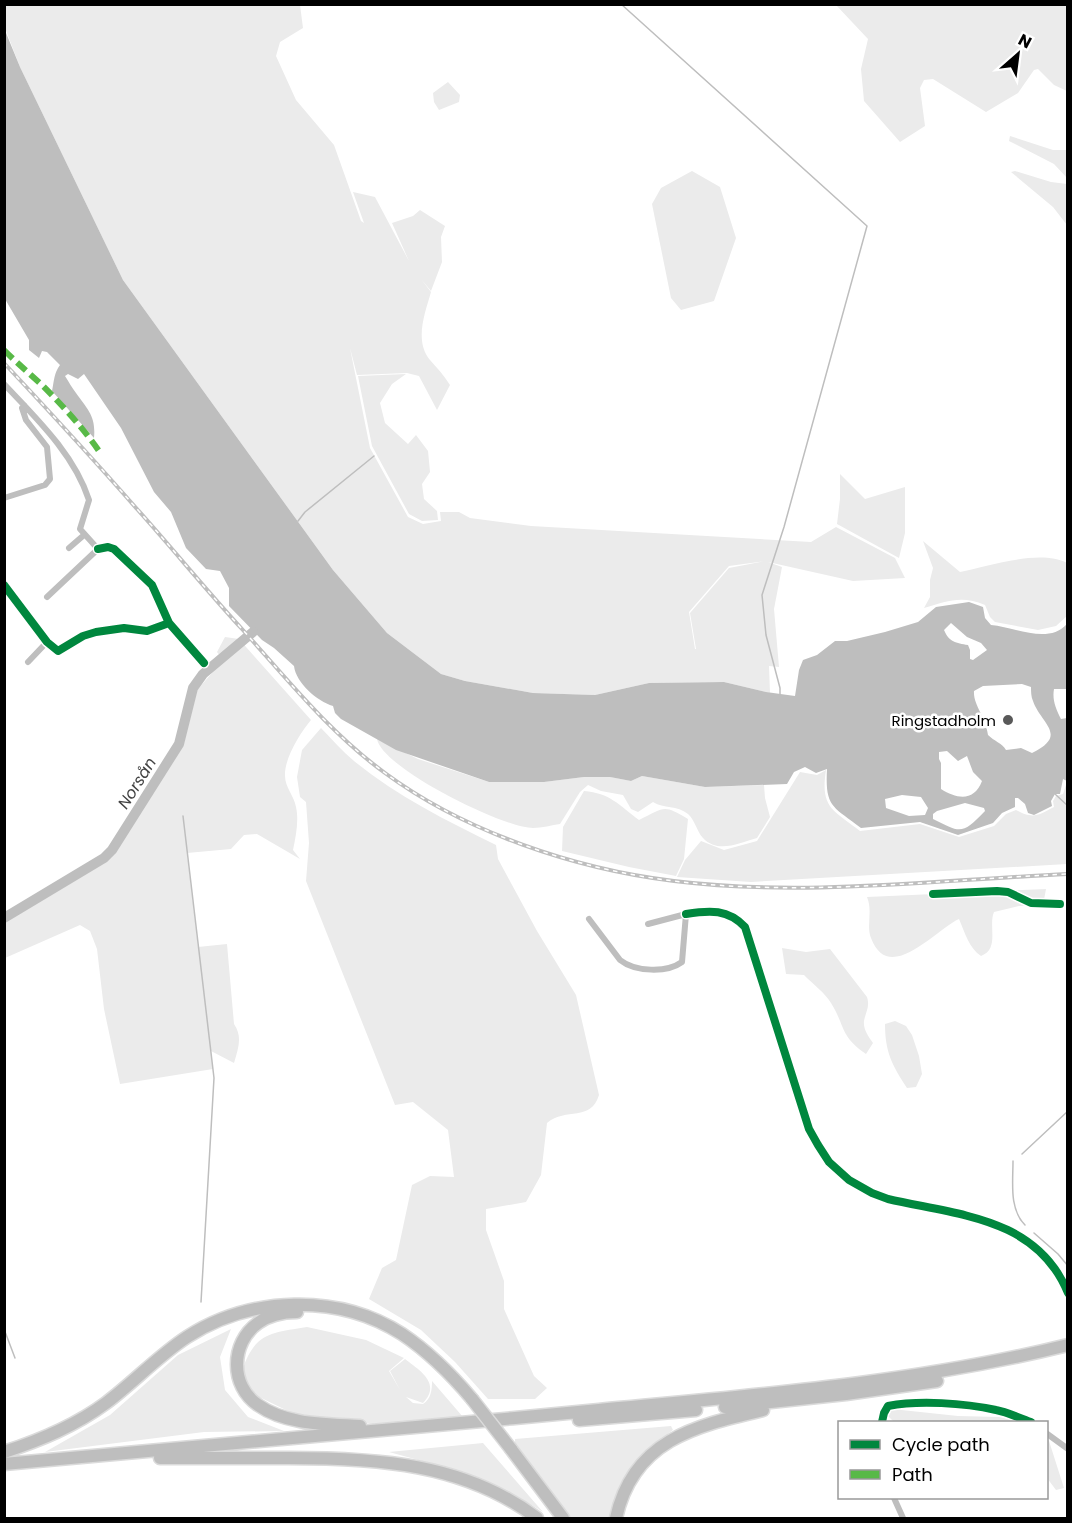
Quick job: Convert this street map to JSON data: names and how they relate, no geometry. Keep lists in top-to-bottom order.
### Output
{
  "water": ["Norsån"],
  "places": ["Ringstadholm"],
  "legend": ["Cycle path", "Path"],
  "north": "top right"
}
